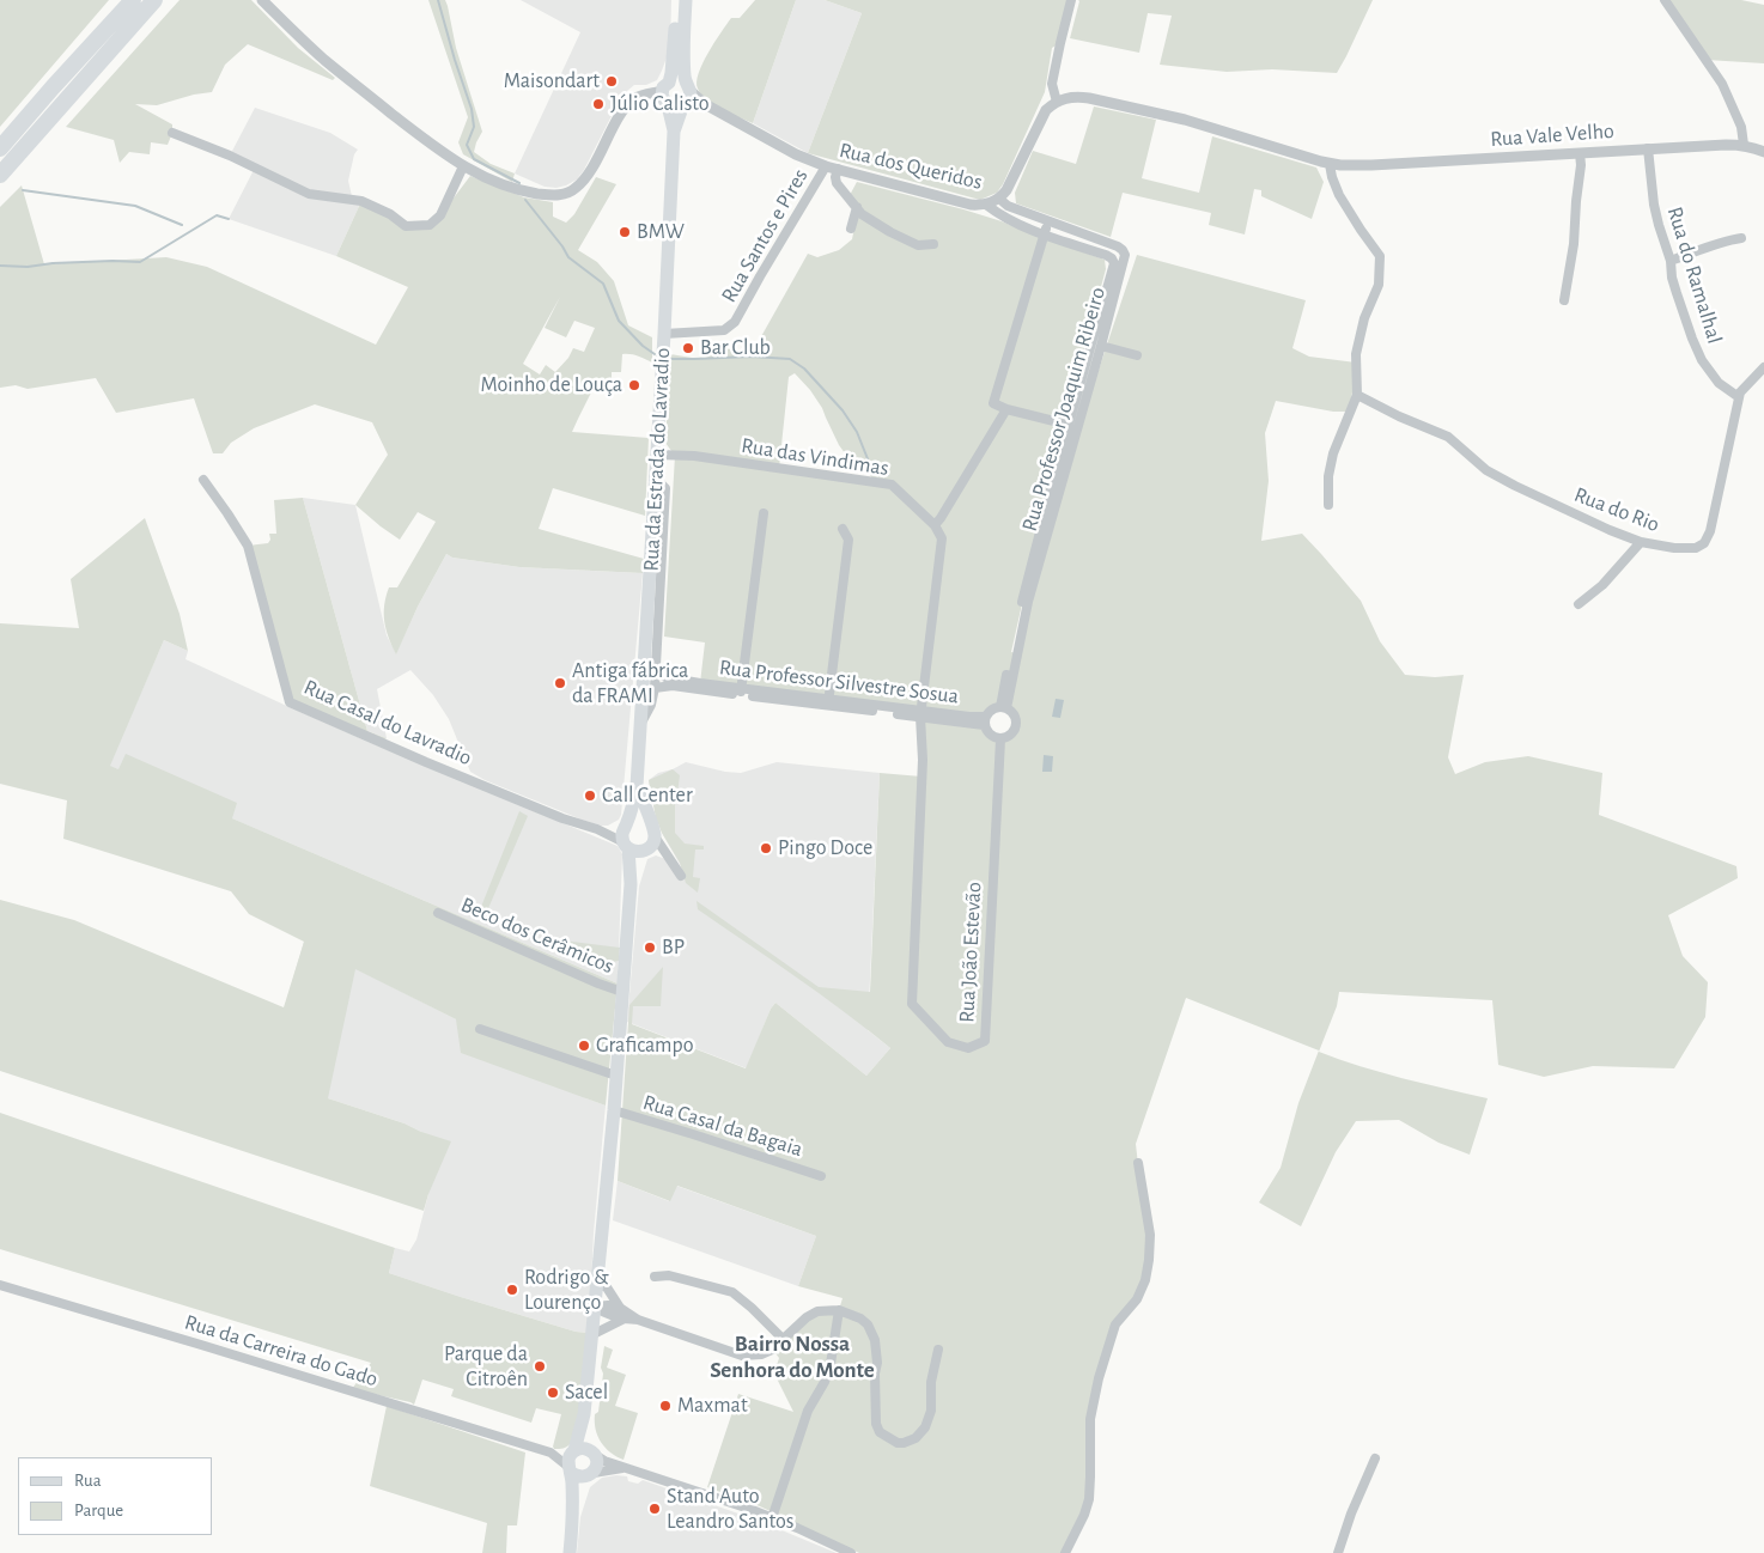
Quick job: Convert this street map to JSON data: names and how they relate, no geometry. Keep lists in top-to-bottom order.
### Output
{
  "streets": {
    "main road": ["Rua da Estrada do Lavradio"],
    "street": [
      "Rua Vale Velho",
      "Rua dos Queridos",
      "Rua Santos e Pires",
      "Rua do Ramalhal",
      "Rua Professor Joaquim Ribeiro",
      "Rua das Vindimas",
      "Rua do Rio",
      "Rua Professor Silvestre Sosua",
      "Rua Casal do Lavradio",
      "Beco dos Cerâmicos",
      "Rua João Estevão",
      "Rua Casal da Bagaia",
      "Rua da Carreira do Gado"
    ]
  },
  "crossings": [
    ["Rua Vale Velho", "Rua do Ramalhal"],
    ["Rua dos Queridos", "Rua Santos e Pires"],
    ["Rua dos Queridos", "Rua Professor Joaquim Ribeiro"],
    ["Rua dos Queridos", "Rua da Estrada do Lavradio"],
    ["Rua Santos e Pires", "Rua da Estrada do Lavradio"],
    ["Rua do Ramalhal", "Rua do Rio"],
    ["Rua Professor Joaquim Ribeiro", "Rua Professor Silvestre Sosua"],
    ["Rua Professor Joaquim Ribeiro", "Rua João Estevão"],
    ["Rua das Vindimas", "Rua da Estrada do Lavradio"],
    ["Rua da Estrada do Lavradio", "Rua Casal do Lavradio"],
    ["Rua da Estrada do Lavradio", "Beco dos Cerâmicos"],
    ["Rua da Estrada do Lavradio", "Rua Casal da Bagaia"],
    ["Rua Professor Silvestre Sosua", "Rua João Estevão"]
  ],
  "districts": ["Bairro Nossa Senhora do Monte"],
  "places": [
    "Maisondart",
    "Júlio Calisto",
    "BMW",
    "Bar Club",
    "Moinho de Louça",
    "Antiga fábrica da FRAMI",
    "Call Center",
    "Pingo Doce",
    "BP",
    "Graficampo",
    "Rodrigo & Lourenço",
    "Parque da Citroên",
    "Sacel",
    "Maxmat",
    "Stand Auto Leandro Santos"
  ],
  "legend": ["Rua", "Parque"]
}
